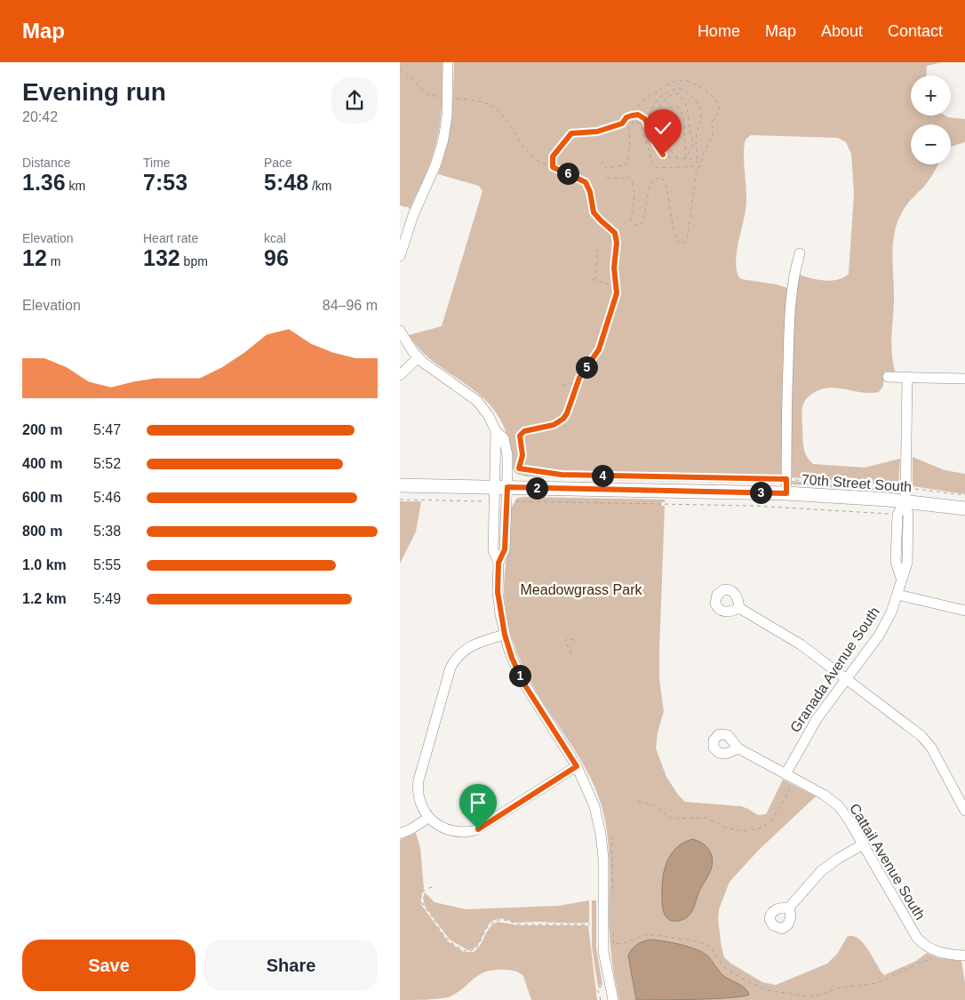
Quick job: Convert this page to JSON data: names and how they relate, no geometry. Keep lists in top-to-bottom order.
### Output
{
  "streets": {
    "main road": ["70th Street South"],
    "street": ["Granada Avenue South", "Cattail Avenue South"]
  },
  "crossings": [
    ["70th Street South", "Granada Avenue South"],
    ["Granada Avenue South", "Cattail Avenue South"]
  ],
  "parks": ["Meadowgrass Park"],
  "page": {
    "header": "Map",
    "nav": [
      "Home",
      "Map",
      "About",
      "Contact"
    ],
    "heading": ["Evening run", "20:42"],
    "map_buttons": ["+", "−"],
    "stats": [
      ["Distance", "1.36 km"],
      ["Time", "7:53"],
      ["Pace", "5:48 /km"],
      ["Elevation", "12 m"],
      ["Heart rate", "132 bpm"],
      ["kcal", "96"]
    ],
    "pins": [
      "6",
      "5",
      "4",
      "2",
      "3",
      "1"
    ],
    "chart": ["Elevation", "84–96 m"],
    "list": [
      {
        "name": "200 m",
        "note": "5:47"
      },
      {
        "name": "400 m",
        "note": "5:52"
      },
      {
        "name": "600 m",
        "note": "5:46"
      },
      {
        "name": "800 m",
        "note": "5:38"
      },
      {
        "name": "1.0 km",
        "note": "5:55"
      },
      {
        "name": "1.2 km",
        "note": "5:49"
      }
    ],
    "buttons": ["Save", "Share"]
  }
}
